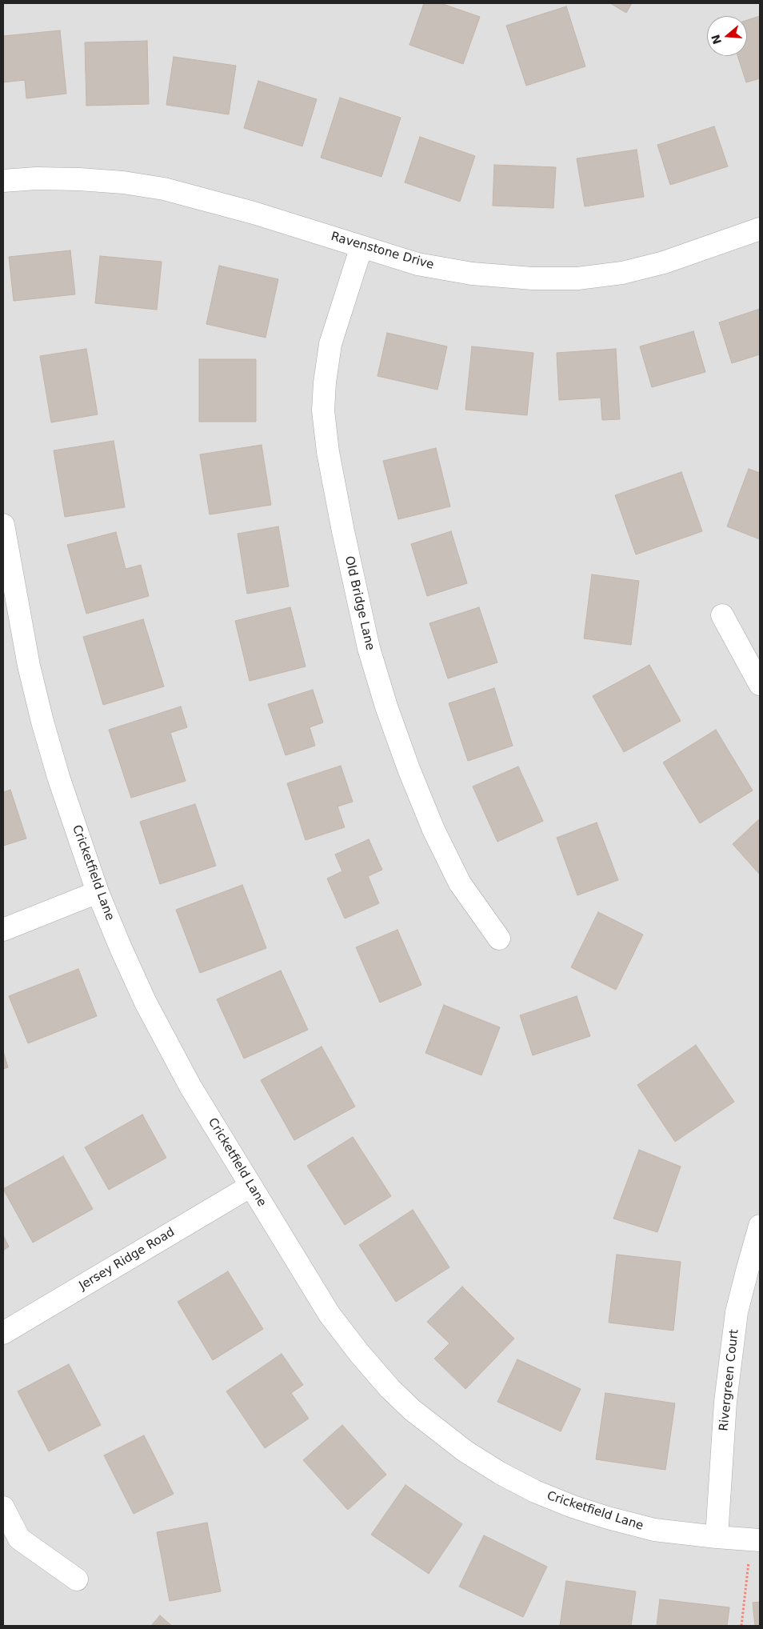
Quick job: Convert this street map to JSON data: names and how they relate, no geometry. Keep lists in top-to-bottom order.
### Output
{
  "streets": {
    "street": [
      "Ravenstone Drive",
      "Old Bridge Lane",
      "Cricketfield Lane",
      "Jersey Ridge Road",
      "Rivergreen Court"
    ]
  },
  "crossings": [
    ["Ravenstone Drive", "Old Bridge Lane"],
    ["Cricketfield Lane", "Jersey Ridge Road"],
    ["Cricketfield Lane", "Rivergreen Court"]
  ],
  "north": "left"
}
